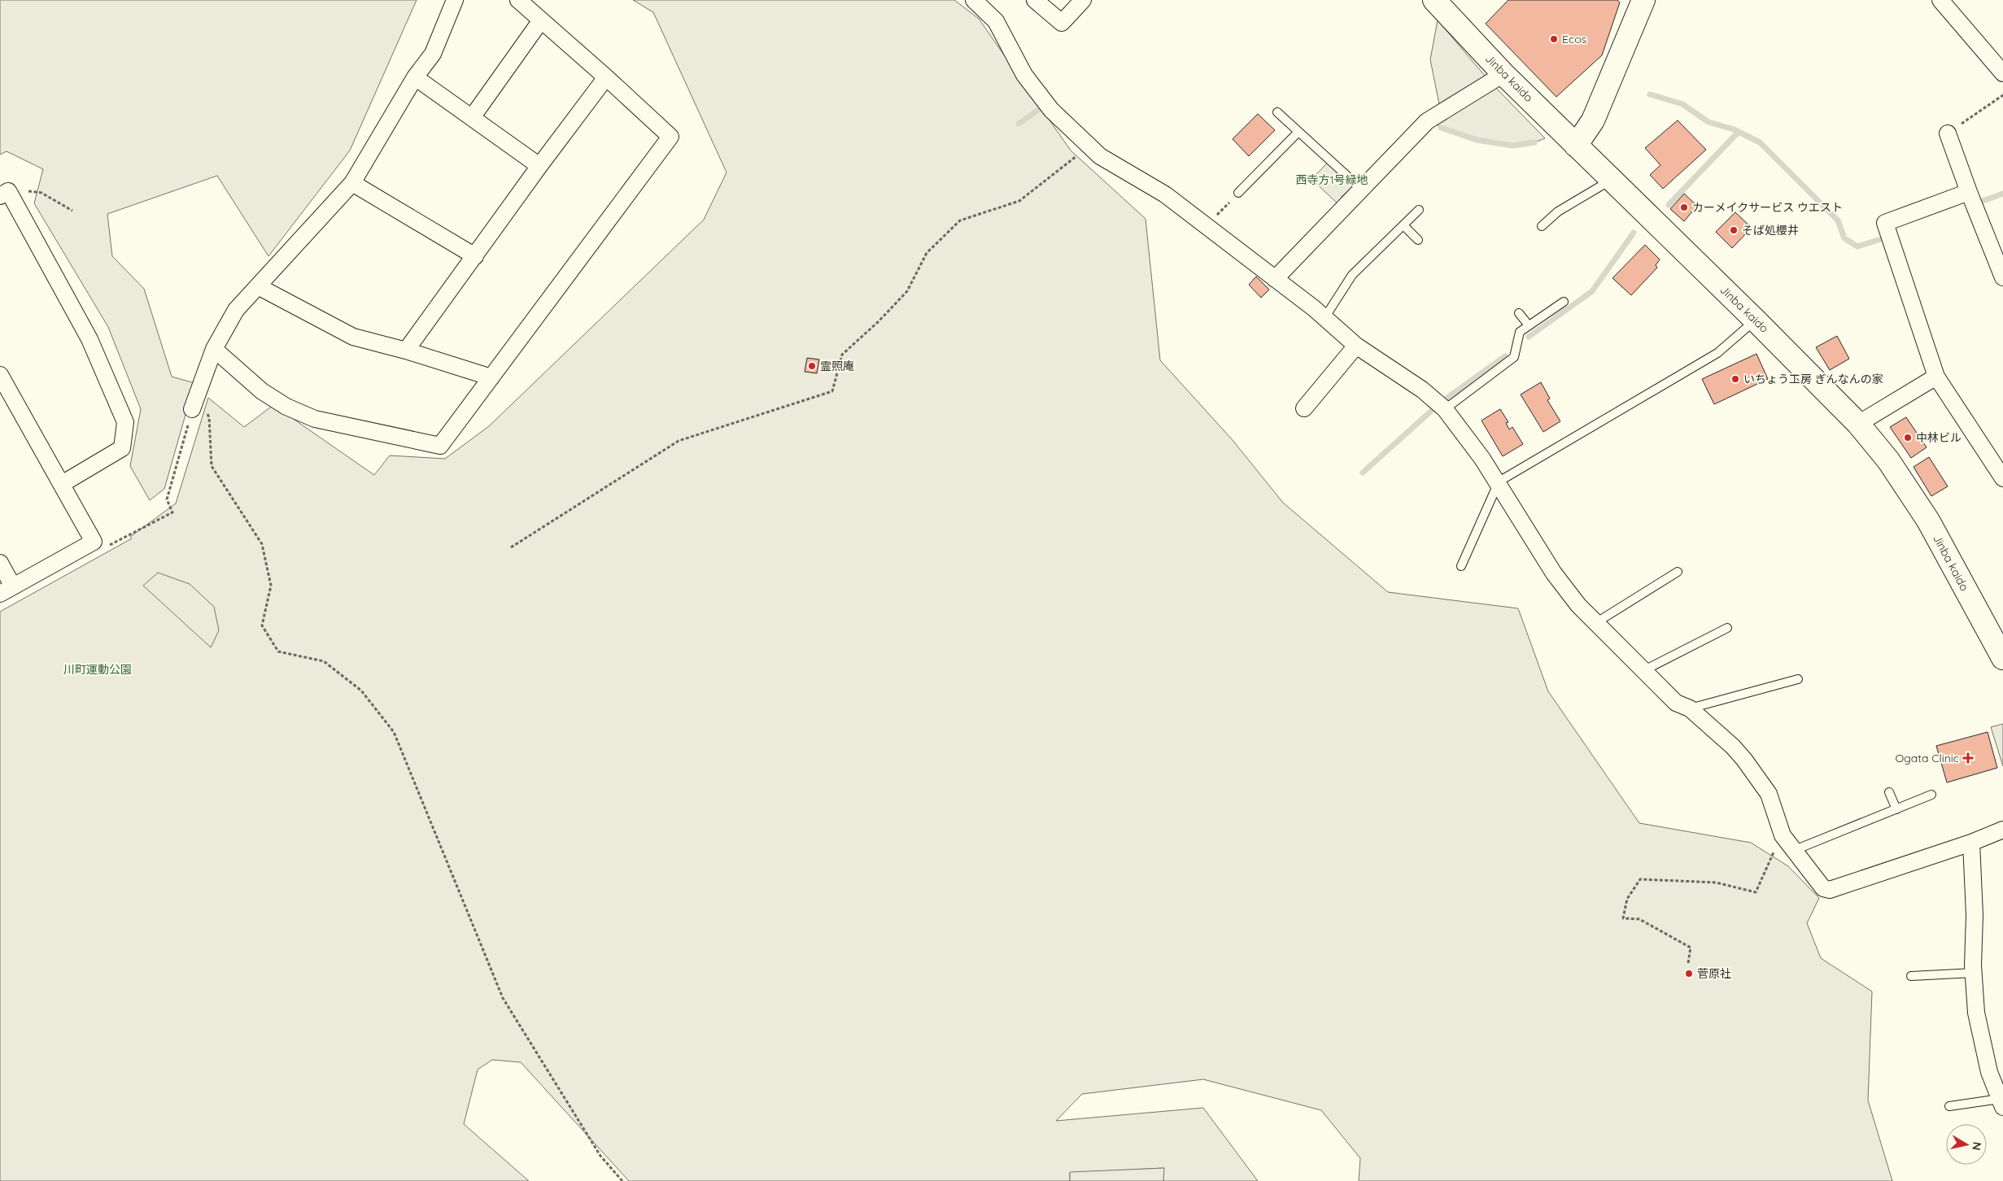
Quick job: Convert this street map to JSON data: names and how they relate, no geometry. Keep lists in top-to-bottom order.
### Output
{
  "streets": {
    "main road": ["Jinba kaido"]
  },
  "parks": ["西寺方1号緑地", "川町運動公園"],
  "places": {
    "other": [
      "Ecos",
      "カーメイクサービス ウエスト",
      "そば処櫻井",
      "霊照庵",
      "いちょう工房 ぎんなんの家",
      "中林ビル",
      "菅原社"
    ],
    "health": ["Ogata Clinic"]
  },
  "north": "right"
}
